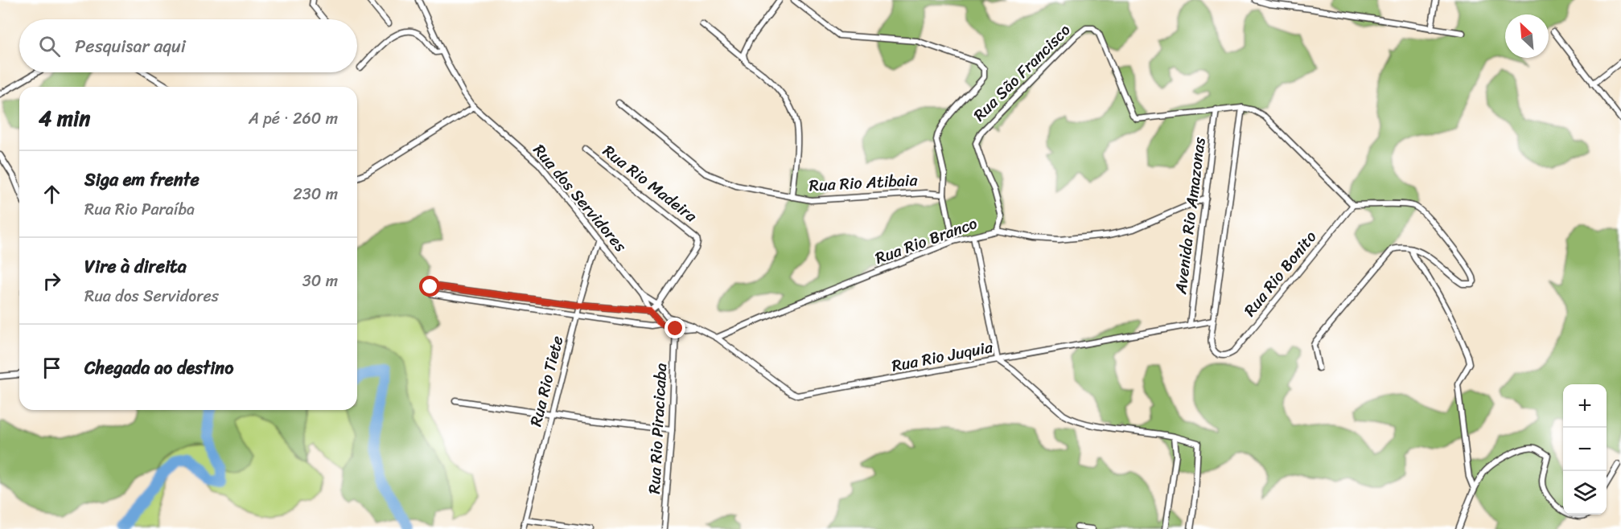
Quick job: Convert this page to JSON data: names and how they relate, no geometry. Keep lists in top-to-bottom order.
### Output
{
  "streets": {
    "street": [
      "Rua São Francisco",
      "Rua Rio Atibaia",
      "Rua Rio Madeira",
      "Rua dos Servidores",
      "Avenida Rio Amazonas",
      "Rua Rio Branco",
      "Rua Rio Bonito",
      "Rua Rio Juquia",
      "Rua Rio Tiete",
      "Rua Rio Piracicaba"
    ]
  },
  "crossings": [
    ["Rua São Francisco", "Avenida Rio Amazonas"],
    ["Rua São Francisco", "Rua Rio Branco"],
    ["Rua Rio Madeira", "Rua dos Servidores"],
    ["Rua dos Servidores", "Rua Rio Juquia"],
    ["Rua dos Servidores", "Rua Rio Tiete"],
    ["Avenida Rio Amazonas", "Rua Rio Branco"],
    ["Avenida Rio Amazonas", "Rua Rio Juquia"],
    ["Rua Rio Branco", "Rua Rio Juquia"],
    ["Rua Rio Bonito", "Rua Rio Juquia"]
  ],
  "north": "top left",
  "page": {
    "search": "Pesquisar aqui",
    "heading": ["4 min", "A pé · 260 m"],
    "list": [
      ["Siga em frente", "Rua Rio Paraíba", "230 m"],
      ["Vire à direita", "Rua dos Servidores", "30 m"],
      "Chegada ao destino"
    ],
    "map_buttons": ["+", "−"]
  }
}
